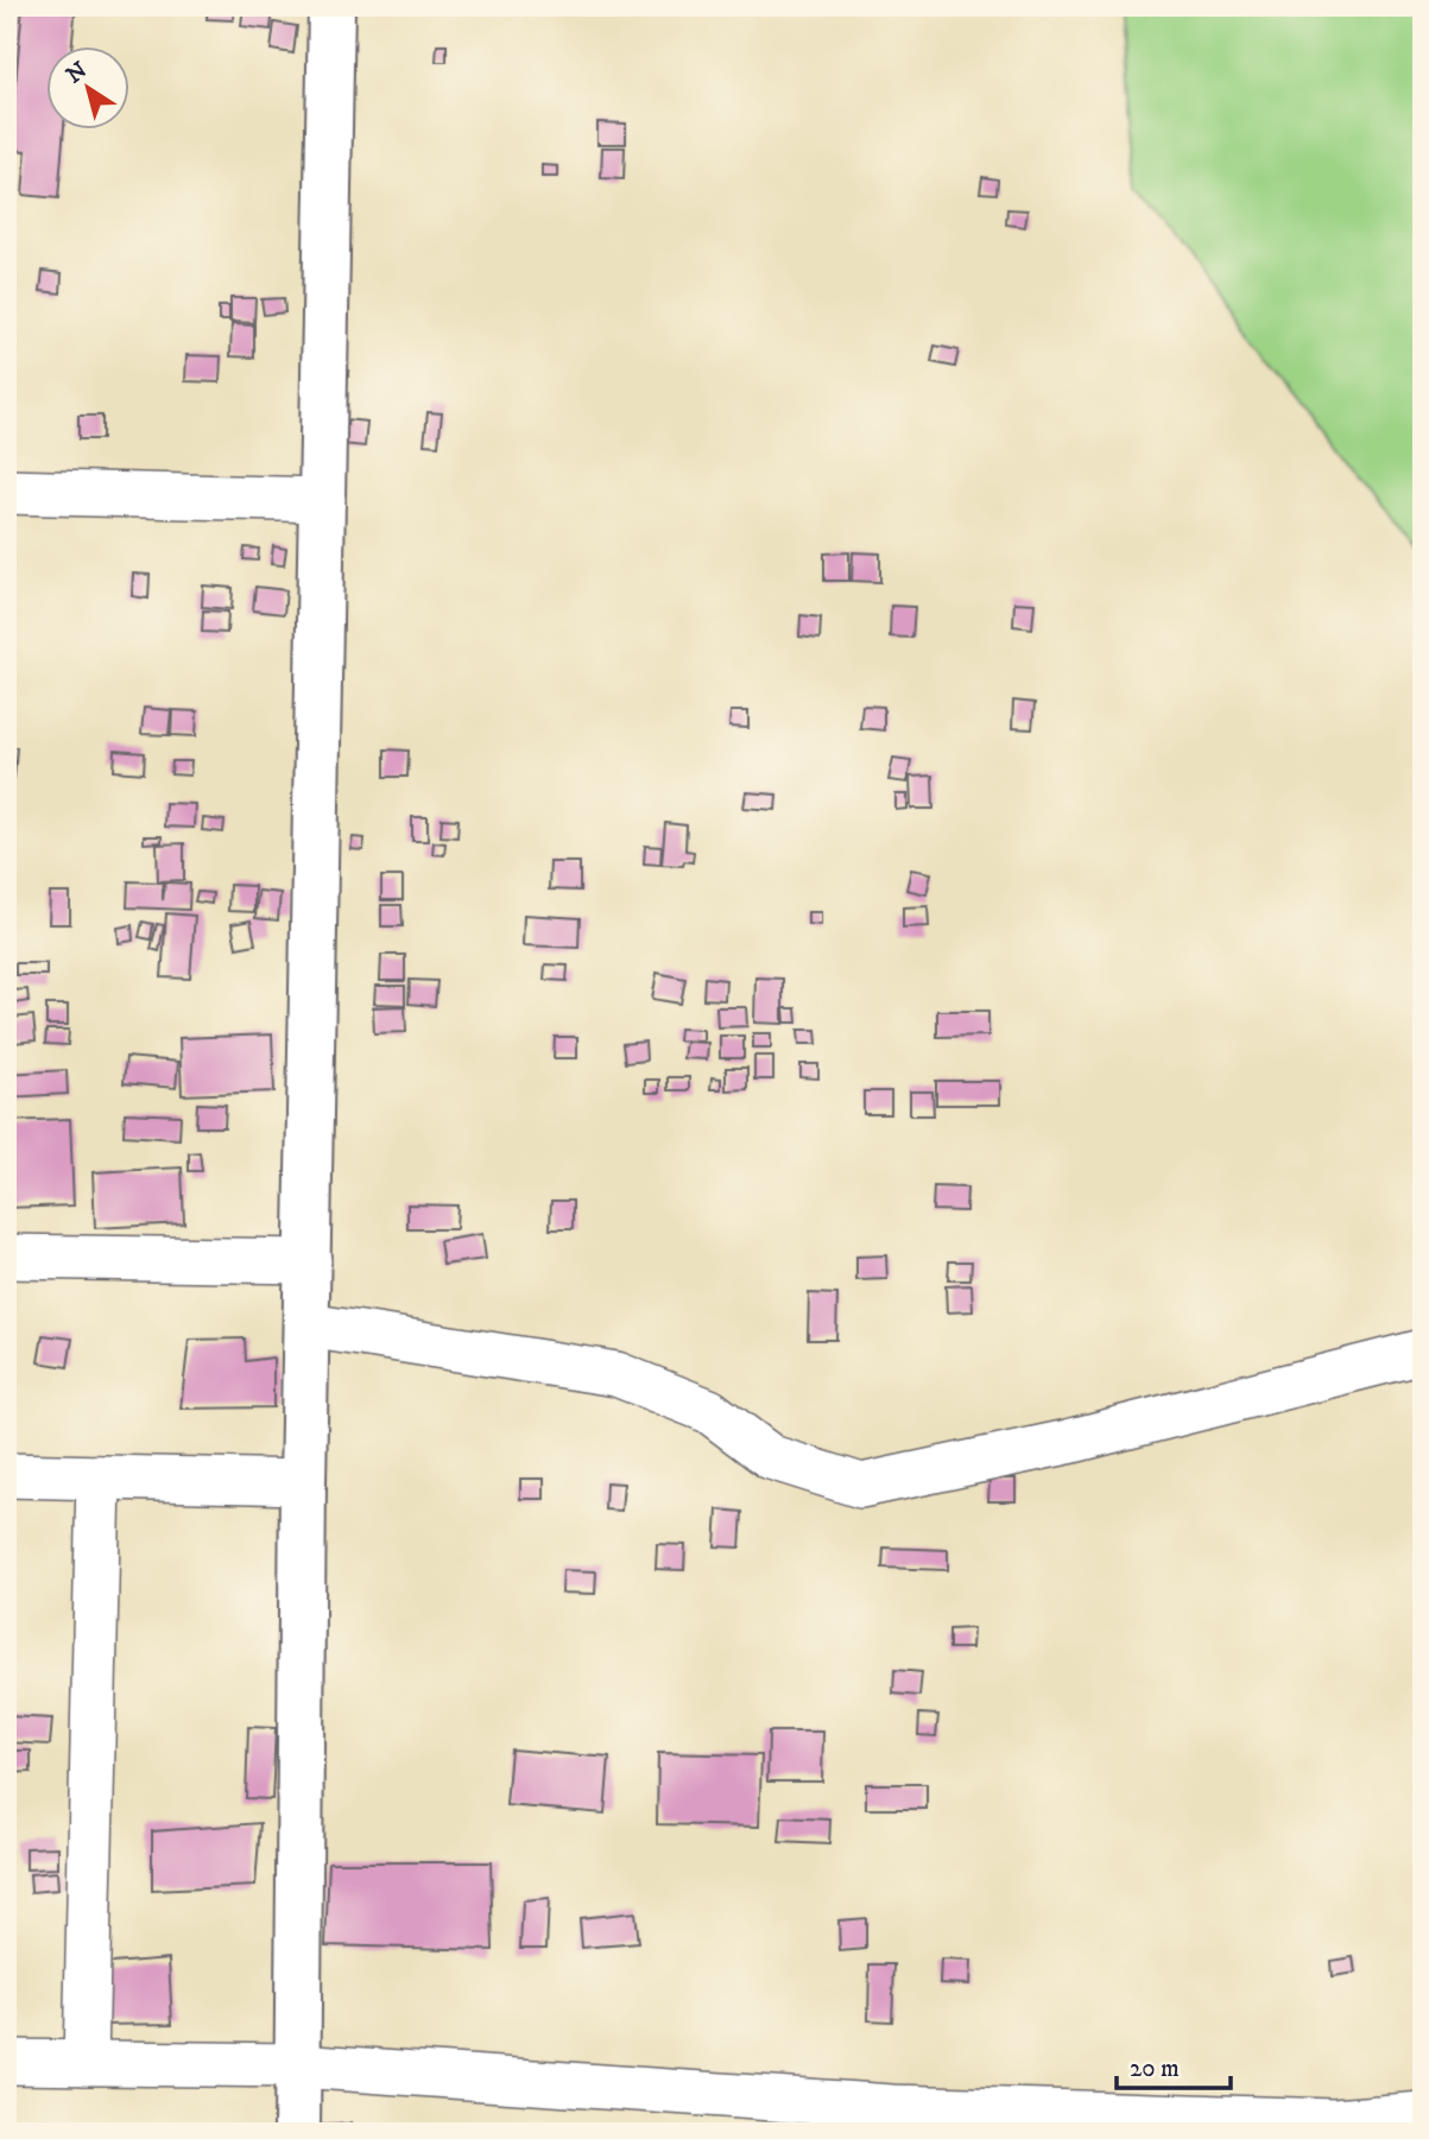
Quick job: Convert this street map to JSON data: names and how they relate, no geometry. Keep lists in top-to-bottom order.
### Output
{
  "scale_bar": "20 m",
  "north": "top left"
}
